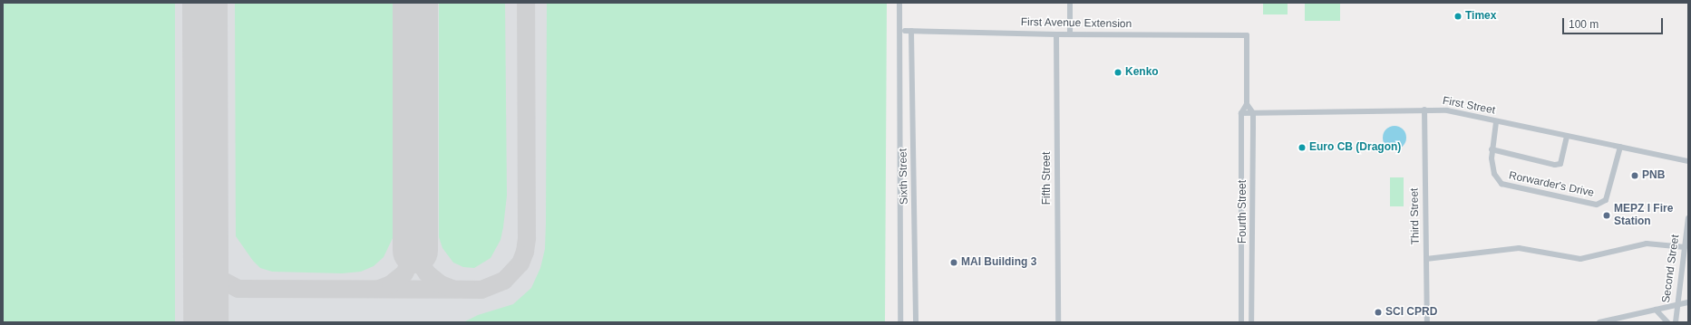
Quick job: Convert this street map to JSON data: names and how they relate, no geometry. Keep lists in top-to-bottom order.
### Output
{
  "streets": {
    "street": [
      "First Avenue Extension",
      "First Street",
      "Sixth Street",
      "Fifth Street",
      "Rorwarder's Drive",
      "Fourth Street",
      "Third Street",
      "Second Street"
    ]
  },
  "crossings": [
    ["First Avenue Extension", "Sixth Street"],
    ["First Avenue Extension", "Fifth Street"],
    ["First Street", "Rorwarder's Drive"],
    ["First Street", "Fourth Street"],
    ["First Street", "Third Street"]
  ],
  "places": [
    "Timex",
    "Kenko",
    "Euro CB (Dragon)",
    "PNB",
    "MEPZ I Fire Station",
    "MAI Building 3",
    "SCI CPRD"
  ],
  "scale_bar": "100 m"
}
